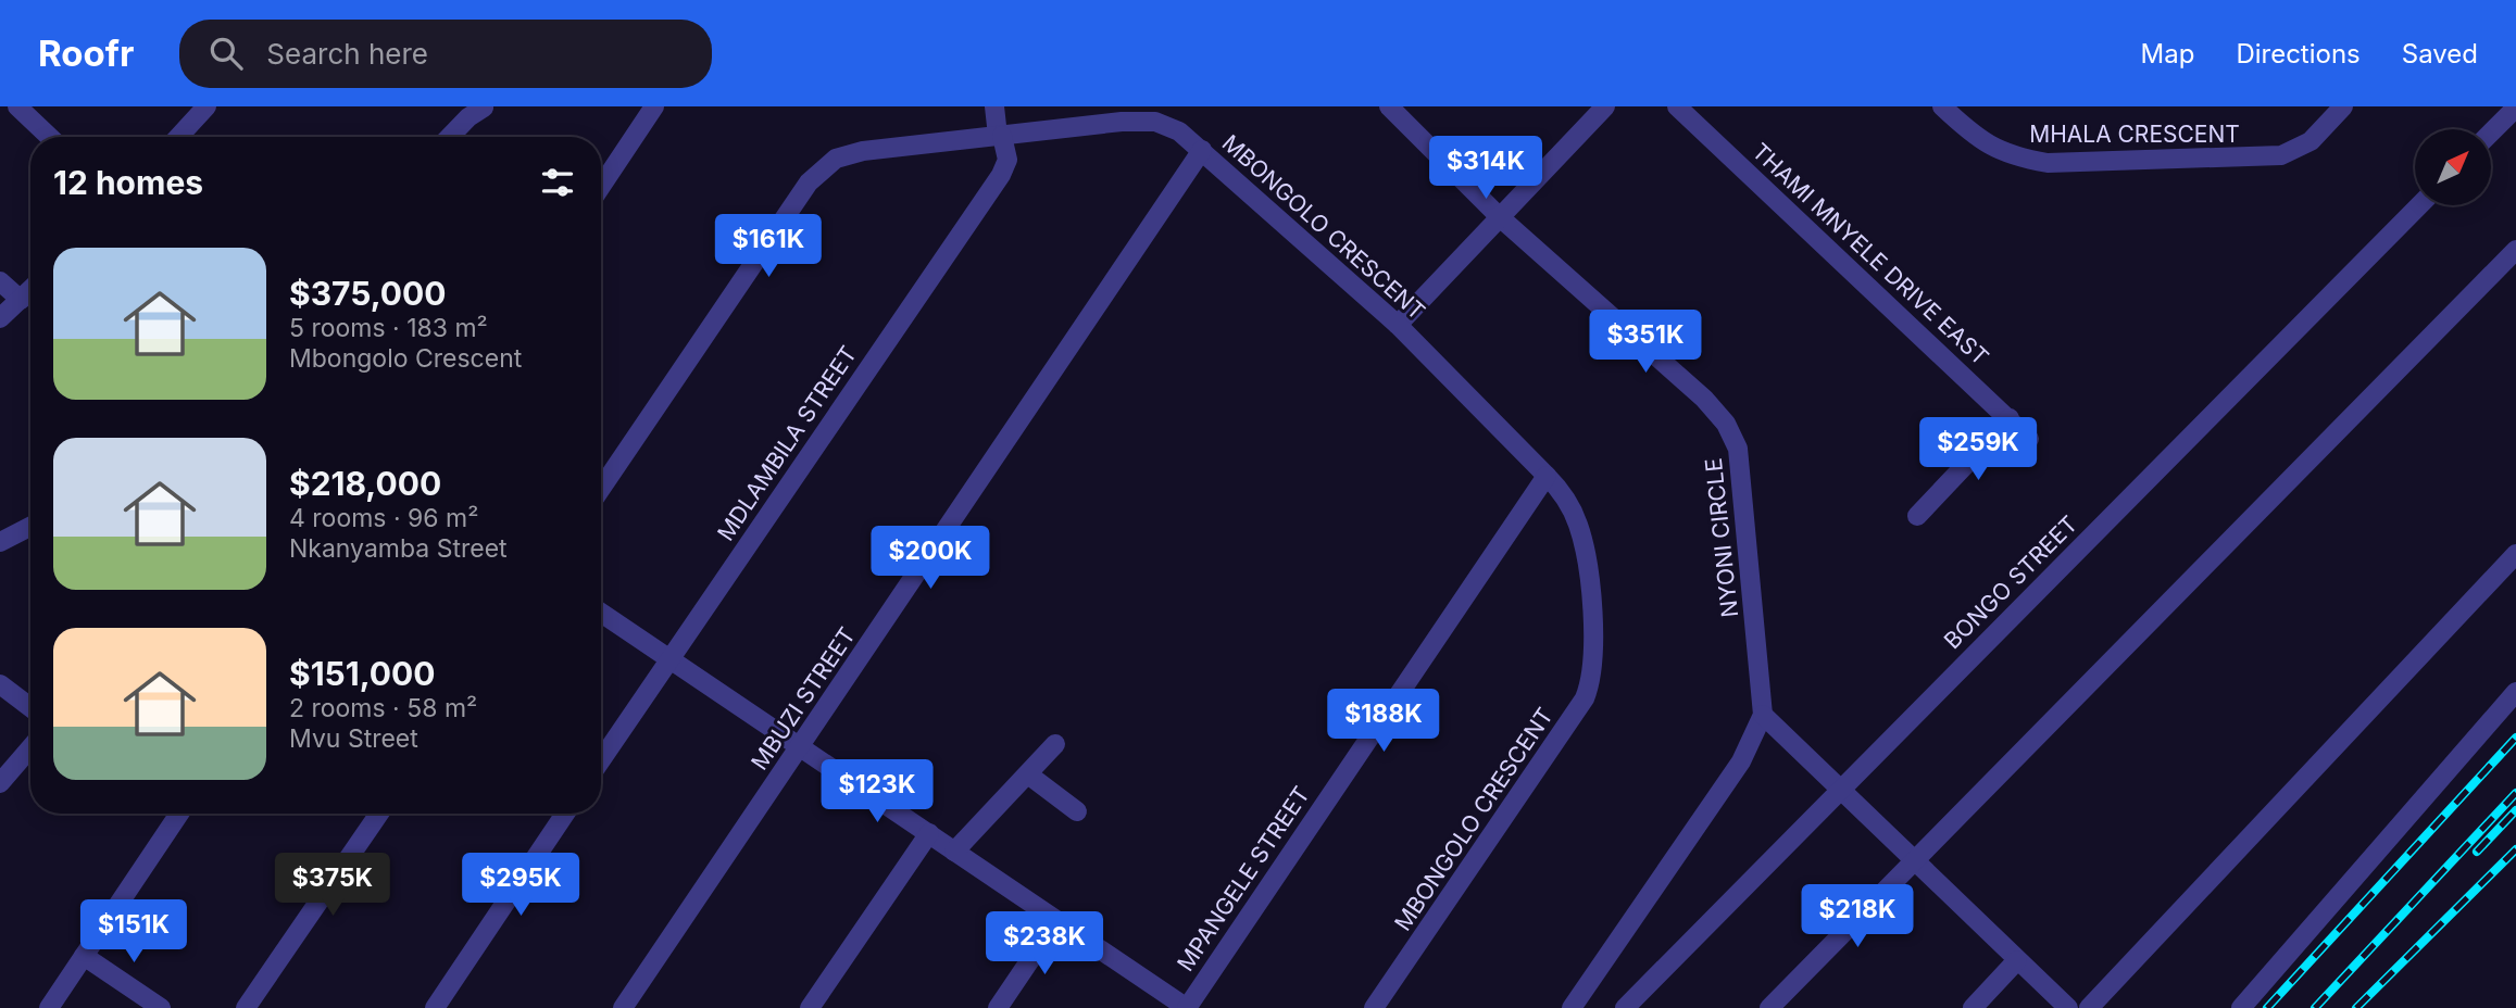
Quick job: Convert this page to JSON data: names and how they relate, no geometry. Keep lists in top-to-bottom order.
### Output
{
  "streets": {
    "street": [
      "MHALA CRESCENT",
      "MBONGOLO CRESCENT",
      "THAMI MNYELE DRIVE EAST",
      "MDLAMBILA STREET",
      "NYONI CIRCLE",
      "BONGO STREET",
      "MBUZI STREET",
      "MPANGELE STREET"
    ]
  },
  "crossings": [
    ["MBONGOLO CRESCENT", "MBUZI STREET"],
    ["MBONGOLO CRESCENT", "MPANGELE STREET"]
  ],
  "north": "top right",
  "page": {
    "header": "Roofr",
    "search": "Search here",
    "nav": ["Map", "Directions", "Saved"],
    "price": [
      "$314K",
      "$161K",
      "$351K",
      "$259K",
      "$200K",
      "$188K",
      "$123K",
      "$375K",
      "$295K",
      "$218K",
      "$151K",
      "$238K"
    ],
    "heading": "12 homes",
    "list": [
      {
        "name": "$375,000",
        "note": "5 rooms · 183 m² · Mbongolo Crescent"
      },
      {
        "name": "$218,000",
        "note": "4 rooms · 96 m² · Nkanyamba Street"
      },
      {
        "name": "$151,000",
        "note": "2 rooms · 58 m² · Mvu Street"
      }
    ]
  }
}
